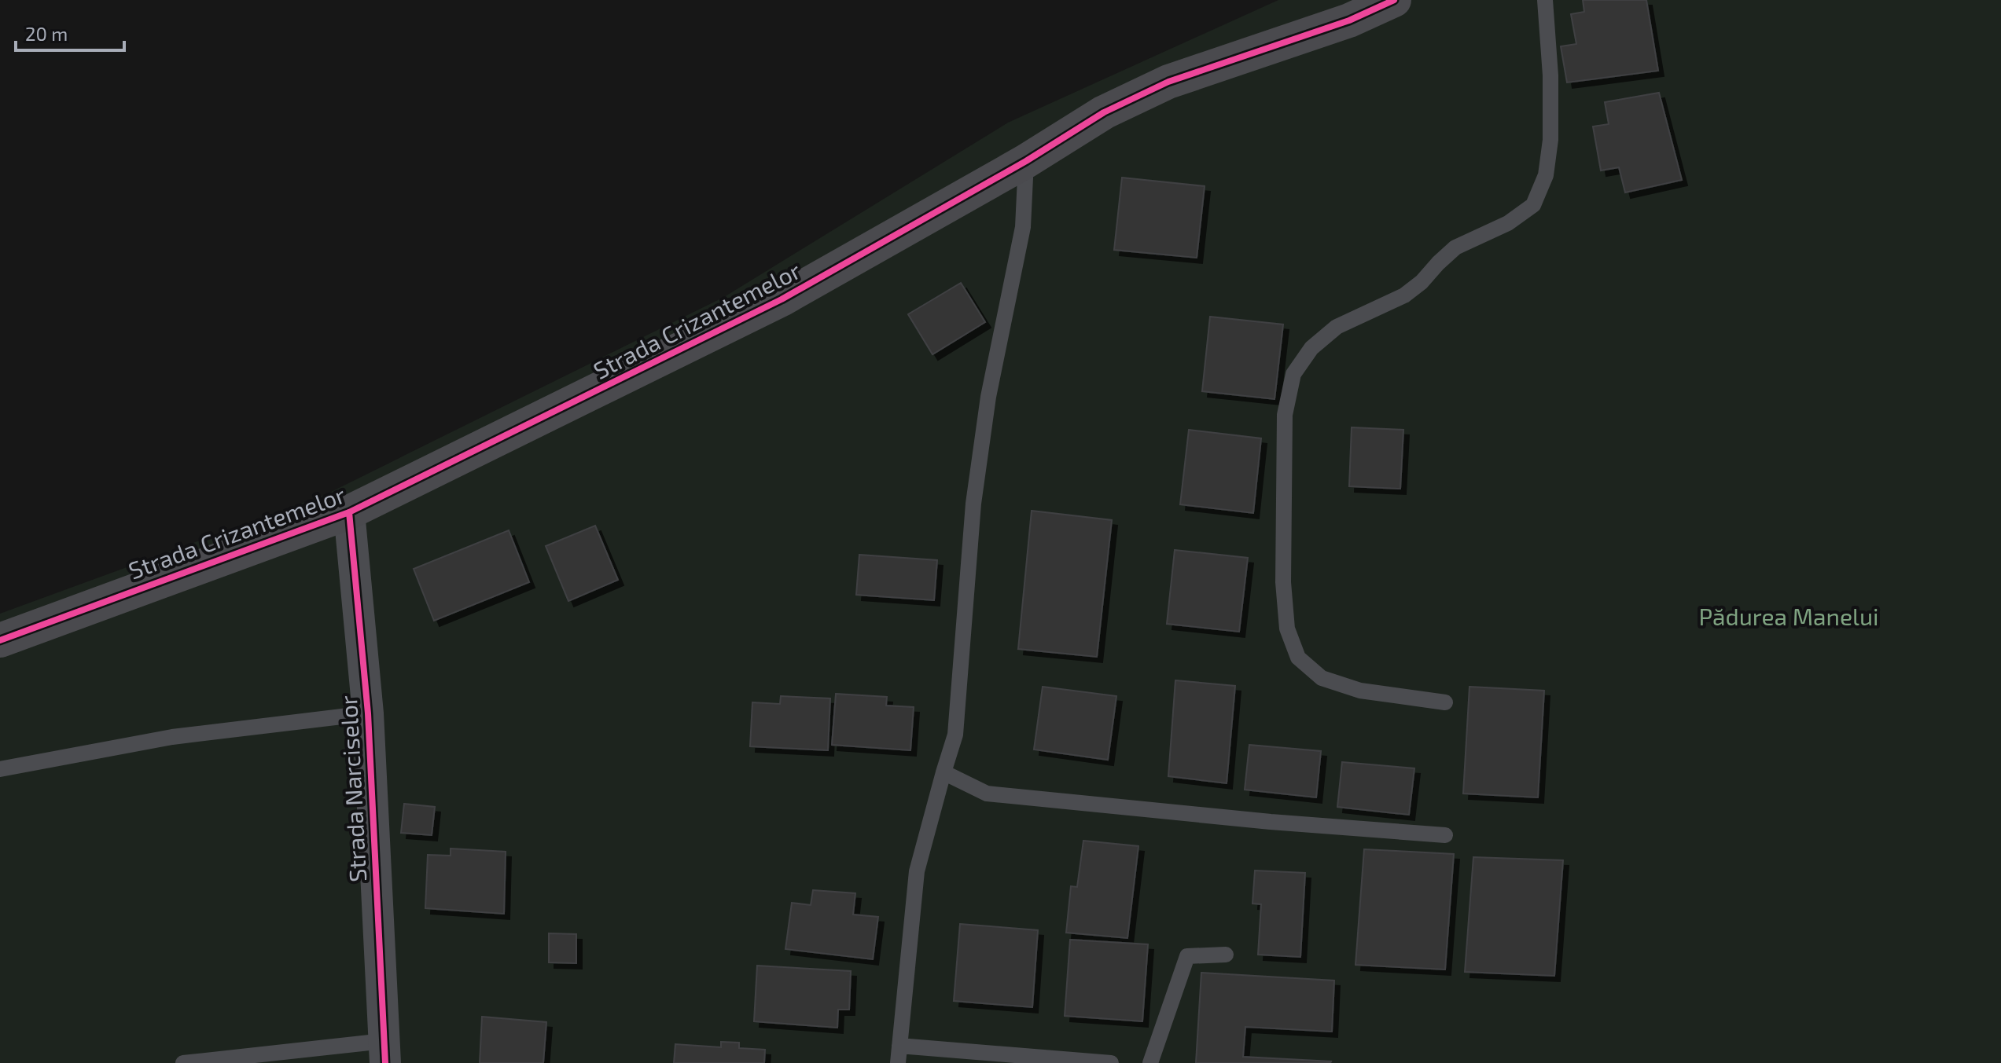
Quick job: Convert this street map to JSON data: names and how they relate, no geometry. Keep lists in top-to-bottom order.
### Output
{
  "streets": {
    "street": ["Strada Crizantemelor", "Strada Narciselor"]
  },
  "crossings": [
    ["Strada Crizantemelor", "Strada Narciselor"]
  ],
  "parks": ["Pădurea Manelui"],
  "scale_bar": "20 m"
}
